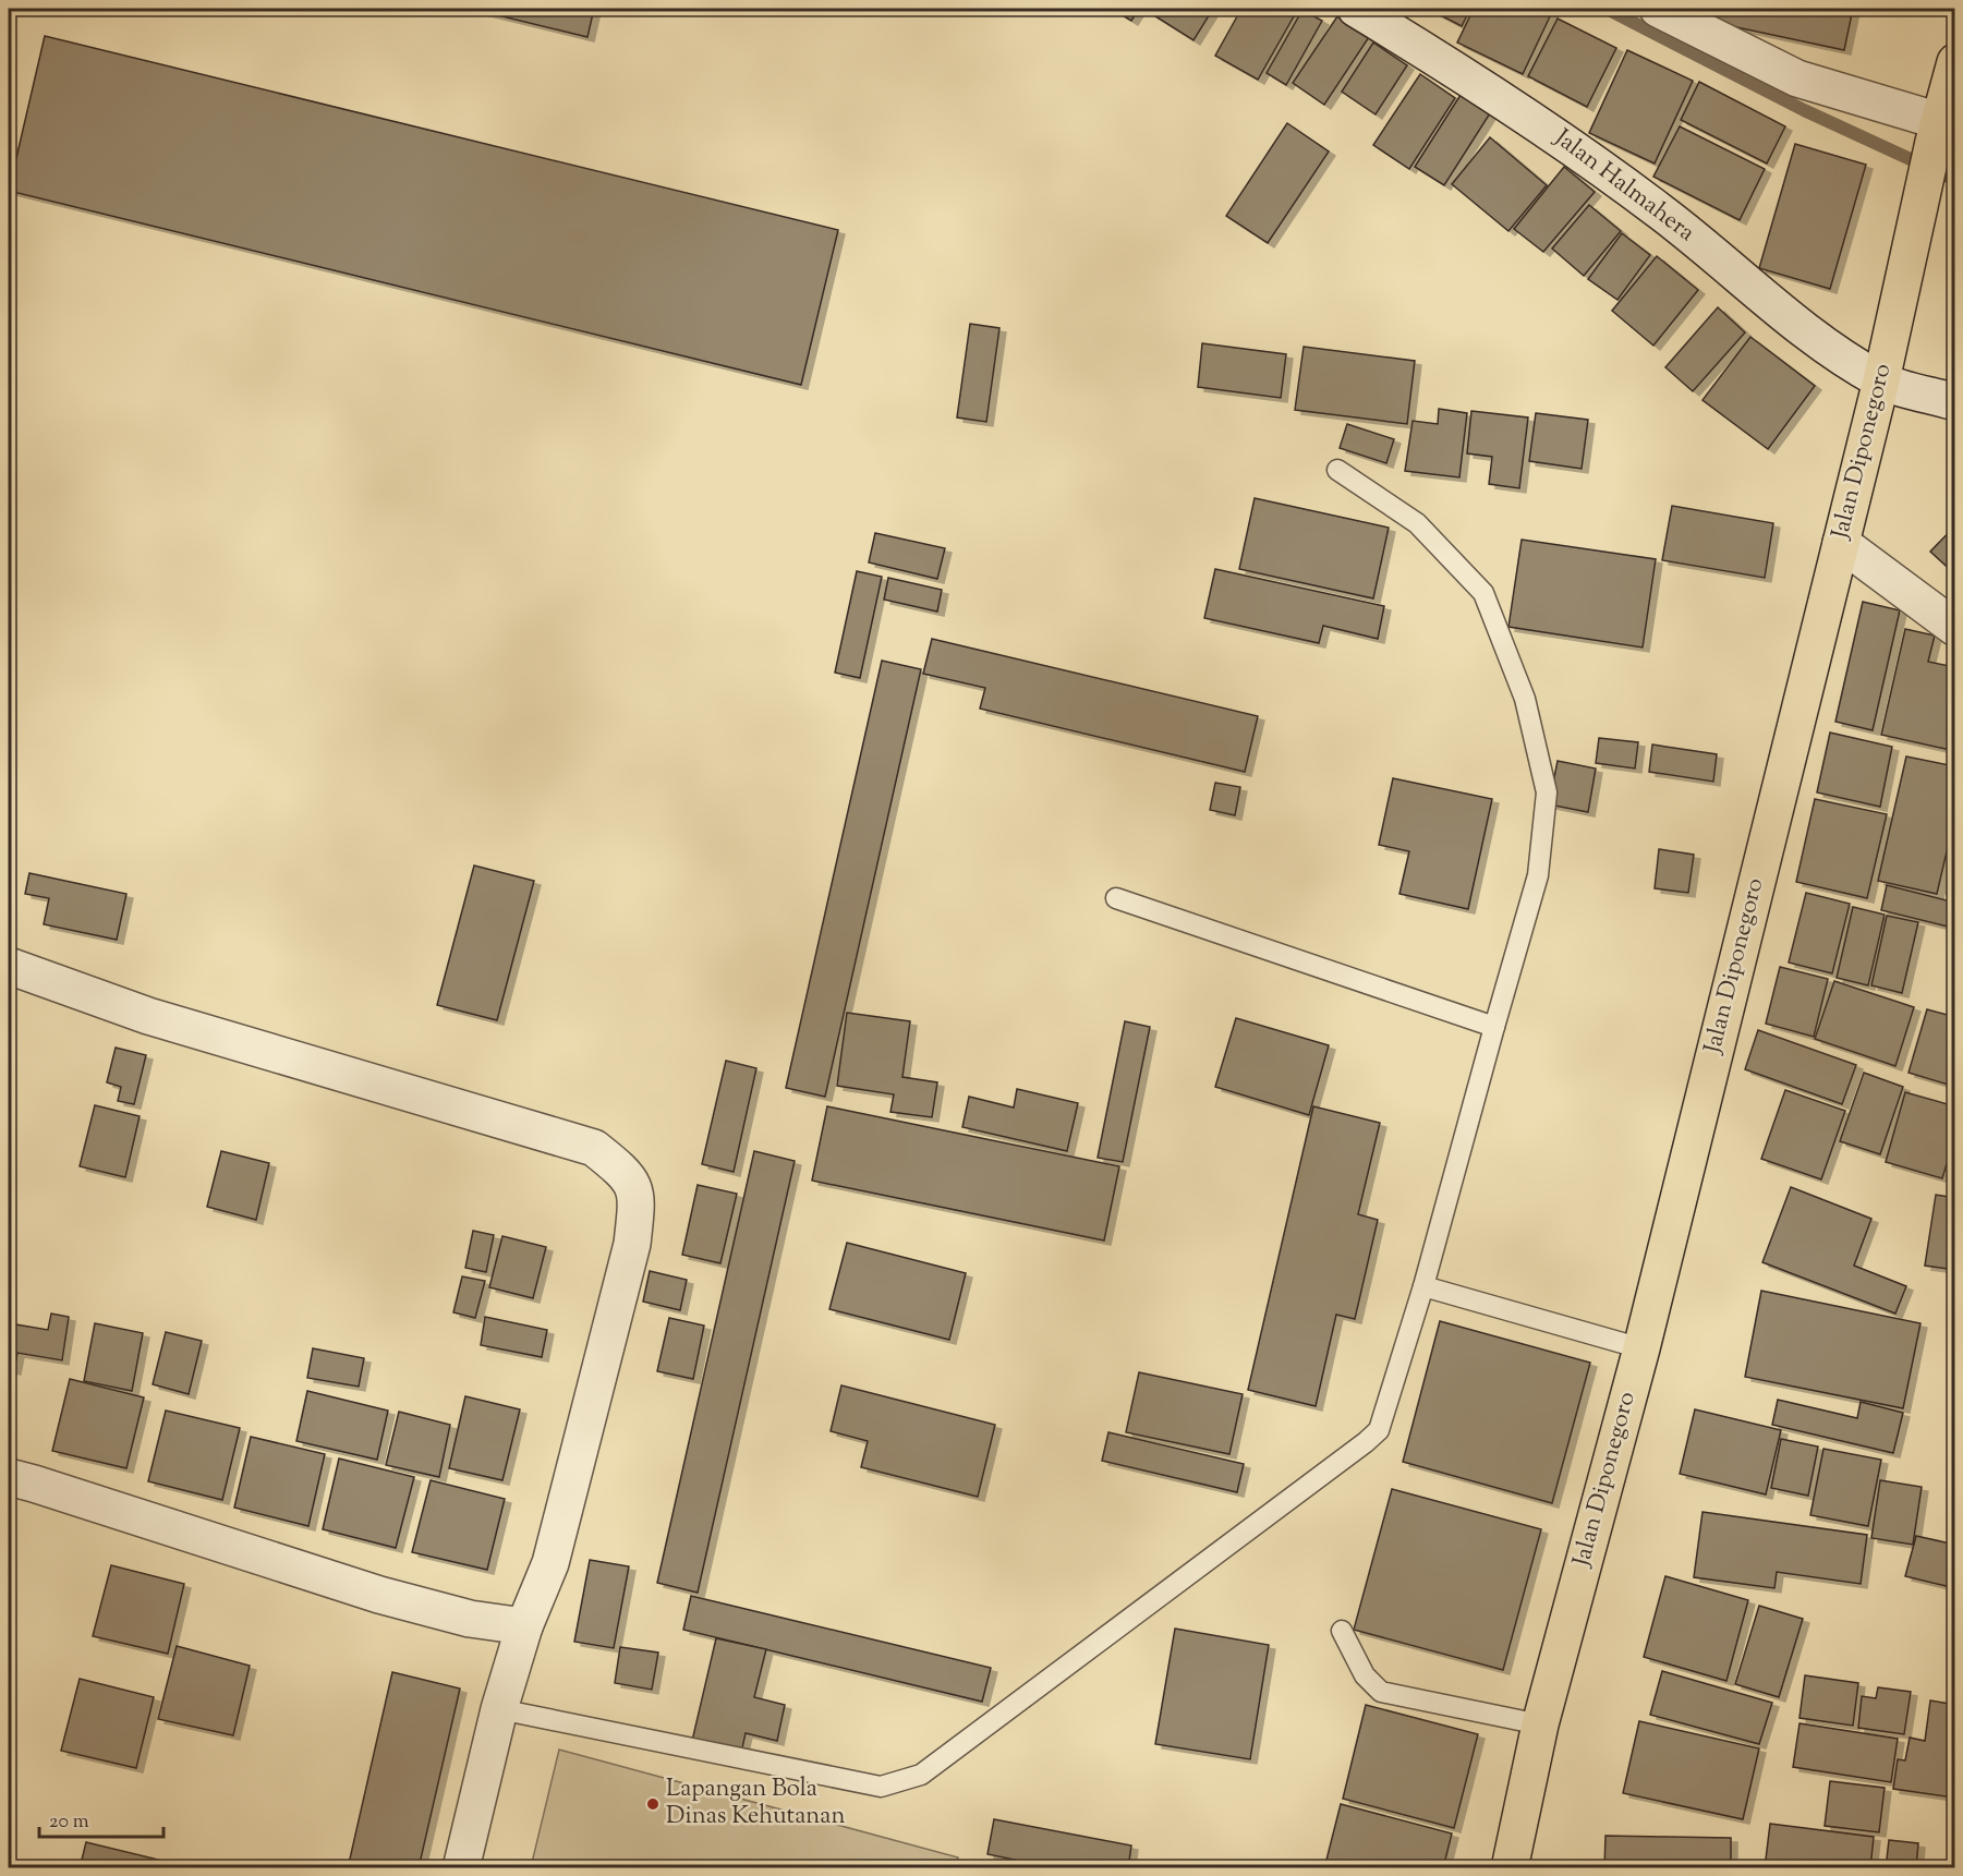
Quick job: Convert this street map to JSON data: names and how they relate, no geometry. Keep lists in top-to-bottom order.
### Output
{
  "streets": {
    "main road": ["Jalan Diponegoro"],
    "street": ["Jalan Halmahera"]
  },
  "crossings": [
    ["Jalan Halmahera", "Jalan Diponegoro"]
  ],
  "places": ["Lapangan Bola Dinas Kehutanan"],
  "scale_bar": "20 m"
}
